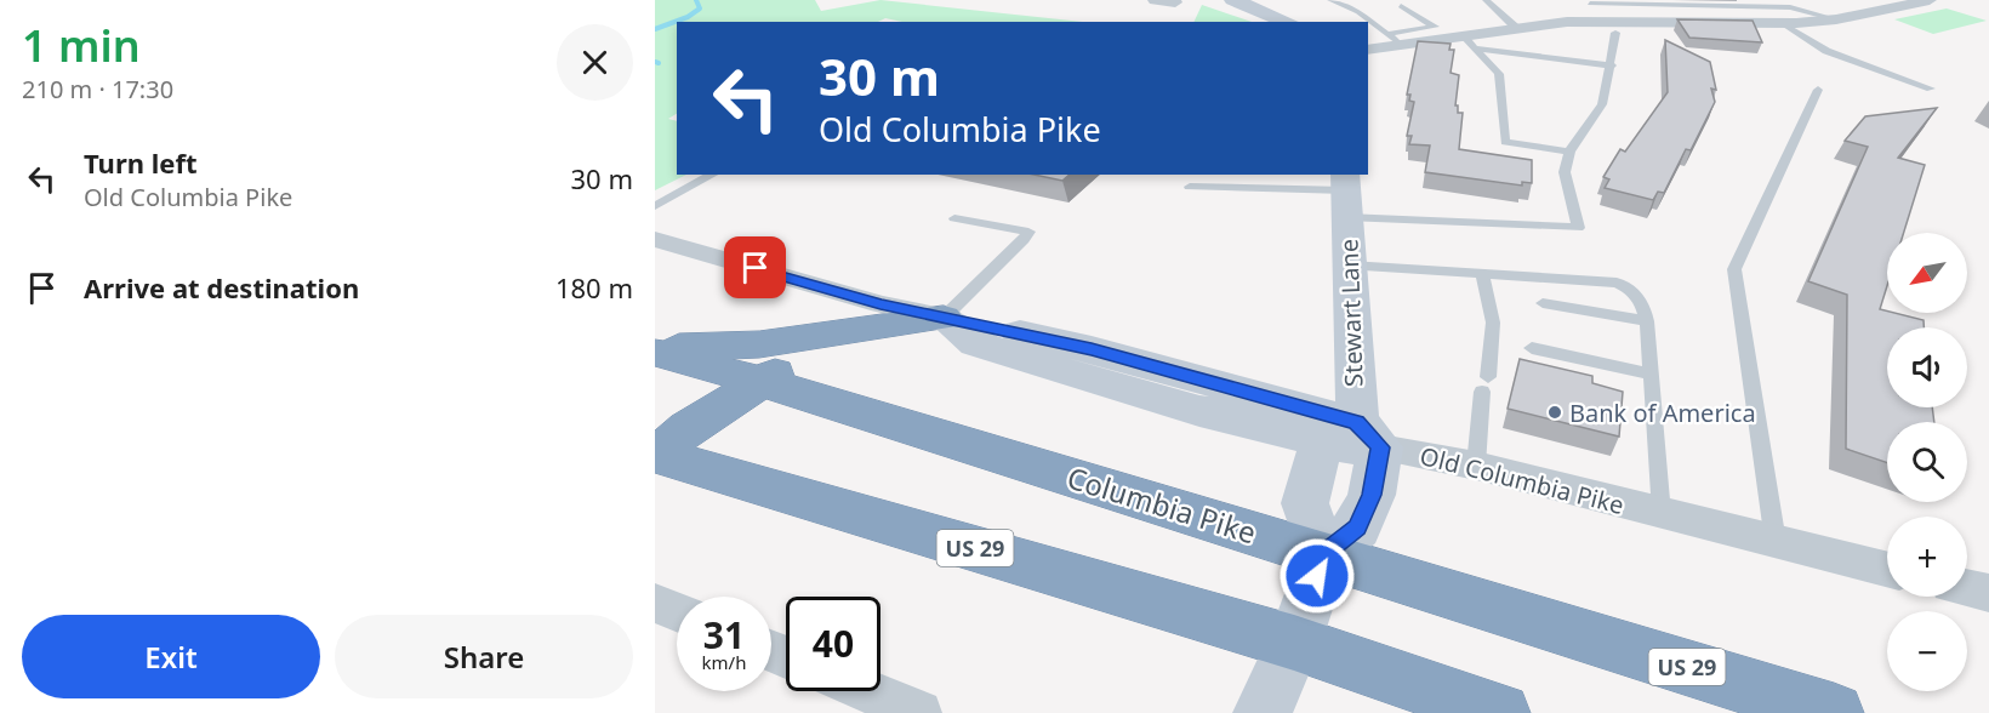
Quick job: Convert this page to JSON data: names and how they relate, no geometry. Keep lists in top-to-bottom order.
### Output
{
  "streets": {
    "highway": ["Columbia Pike", "US 29"],
    "street": ["Stewart Lane", "Old Columbia Pike"]
  },
  "crossings": [
    ["Stewart Lane", "Old Columbia Pike"],
    ["Stewart Lane", "Columbia Pike"]
  ],
  "places": ["Bank of America"],
  "north": "bottom left",
  "page": {
    "heading": ["1 min", "210 m · 17:30"],
    "turn": ["30 m", "Old Columbia Pike"],
    "list": [
      {
        "name": "Turn left",
        "note": "Old Columbia Pike",
        "value": "30 m"
      },
      {
        "name": "Arrive at destination",
        "value": "180 m"
      }
    ],
    "map_buttons": ["+", "−"],
    "speed": "31 km/h",
    "limit": "40",
    "buttons": ["Exit", "Share"]
  }
}
